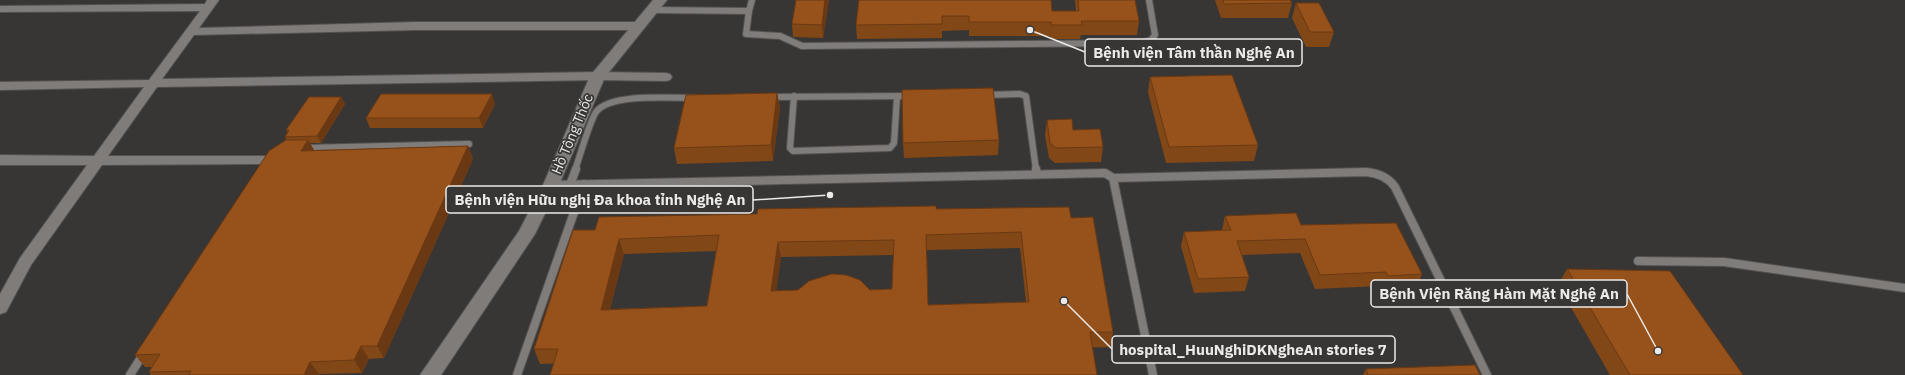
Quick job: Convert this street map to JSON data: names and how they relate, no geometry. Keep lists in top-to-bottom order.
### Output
{
  "streets": {
    "street": ["Hồ Tông Thốc"]
  },
  "places": [
    "Bệnh viện Tâm thần Nghệ An",
    "Bệnh viện Hữu nghị Đa khoa tỉnh Nghệ An",
    "hospital_HuuNghiDKNgheAn stories 7",
    "Bệnh Viện Răng Hàm Mặt Nghệ An"
  ]
}
